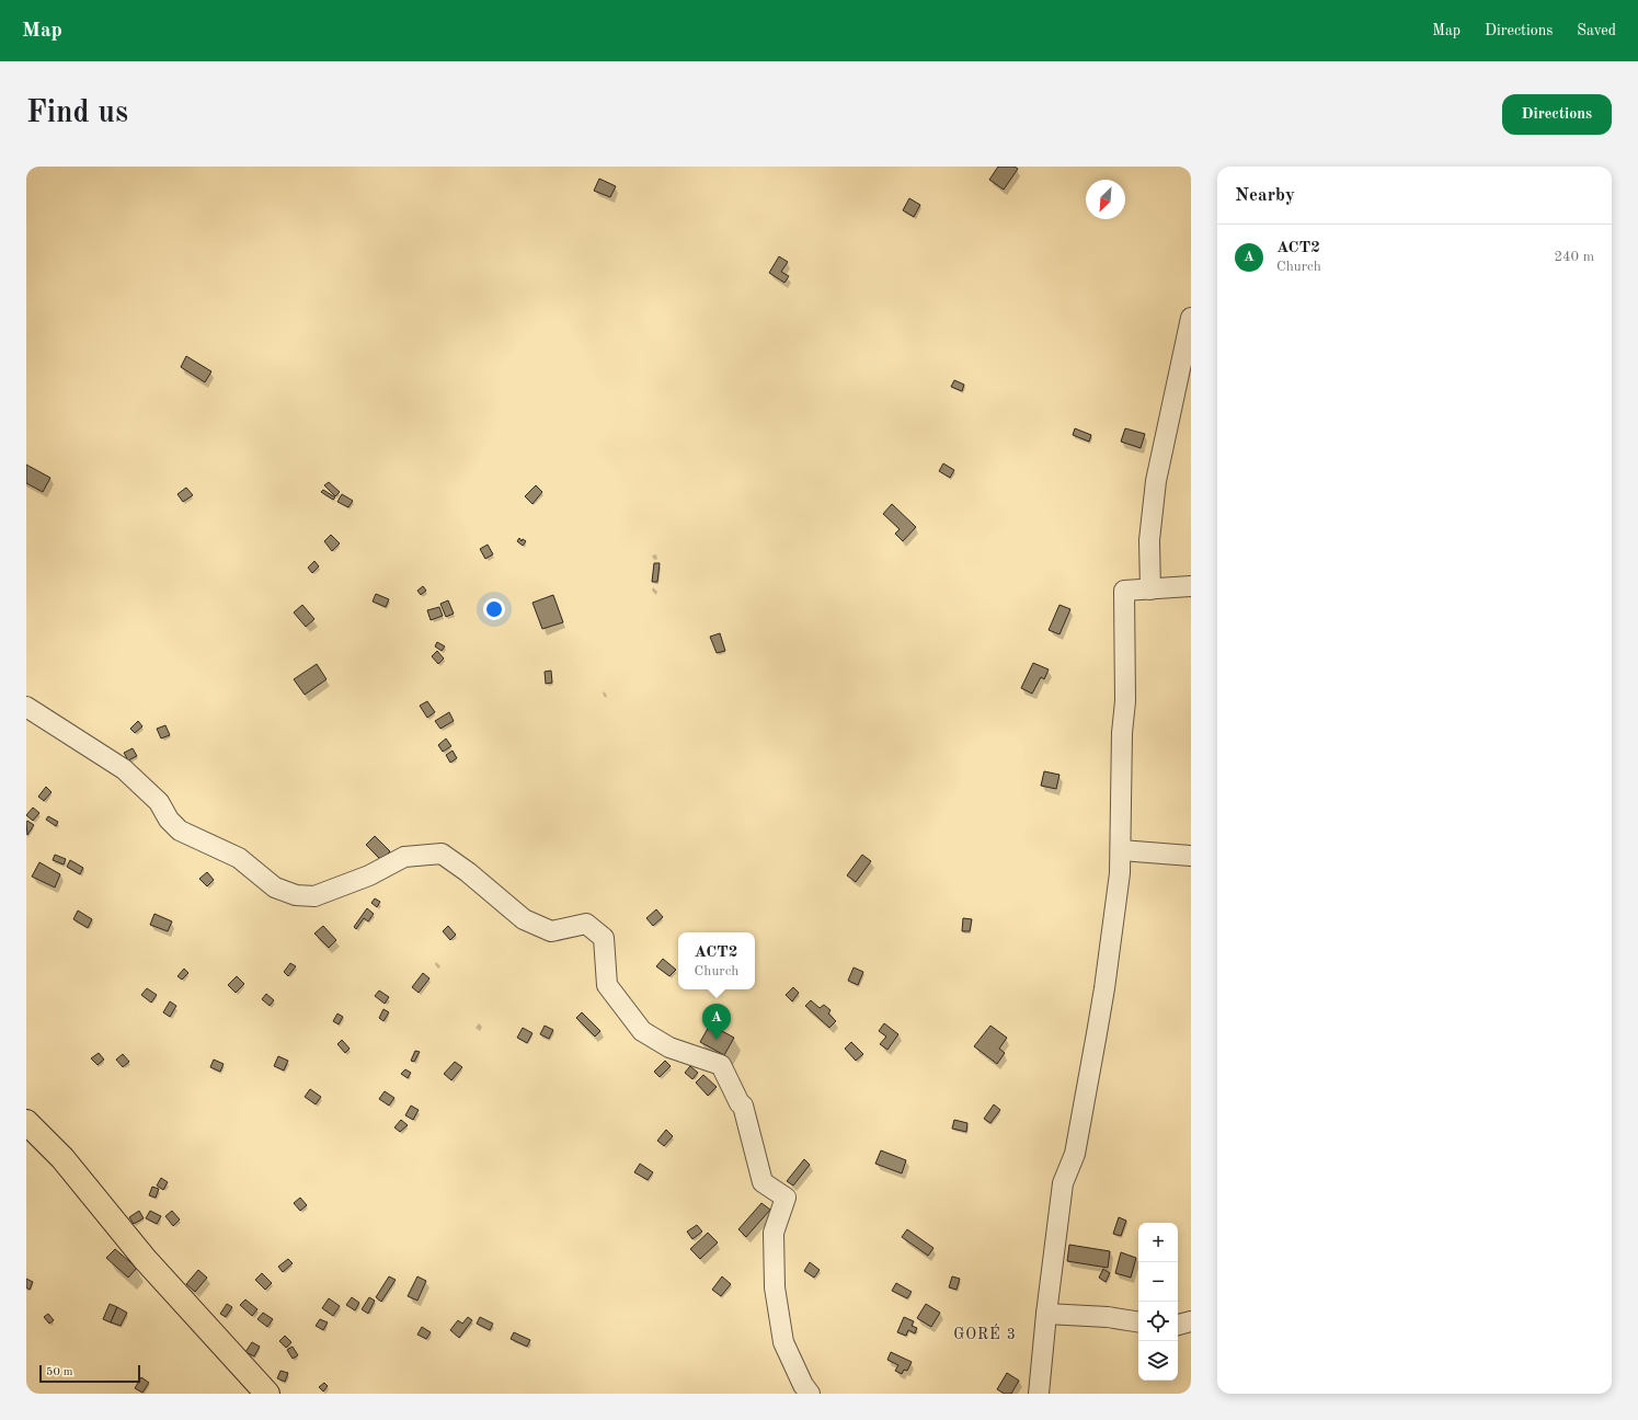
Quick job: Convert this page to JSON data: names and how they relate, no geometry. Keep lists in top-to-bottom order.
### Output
{
  "districts": ["GORÉ 3"],
  "scale_bar": "50 m",
  "north": "bottom left",
  "page": {
    "header": "Map",
    "nav": ["Map", "Directions", "Saved"],
    "buttons": "Directions",
    "title": "Find us",
    "heading": "Nearby",
    "list": [
      {
        "mark": "A",
        "name": "ACT2",
        "note": "Church",
        "value": "240 m"
      }
    ],
    "popup": ["ACT2", "Church"],
    "pins": "A",
    "map_buttons": ["+", "−"],
    "scale": "50 m"
  }
}
